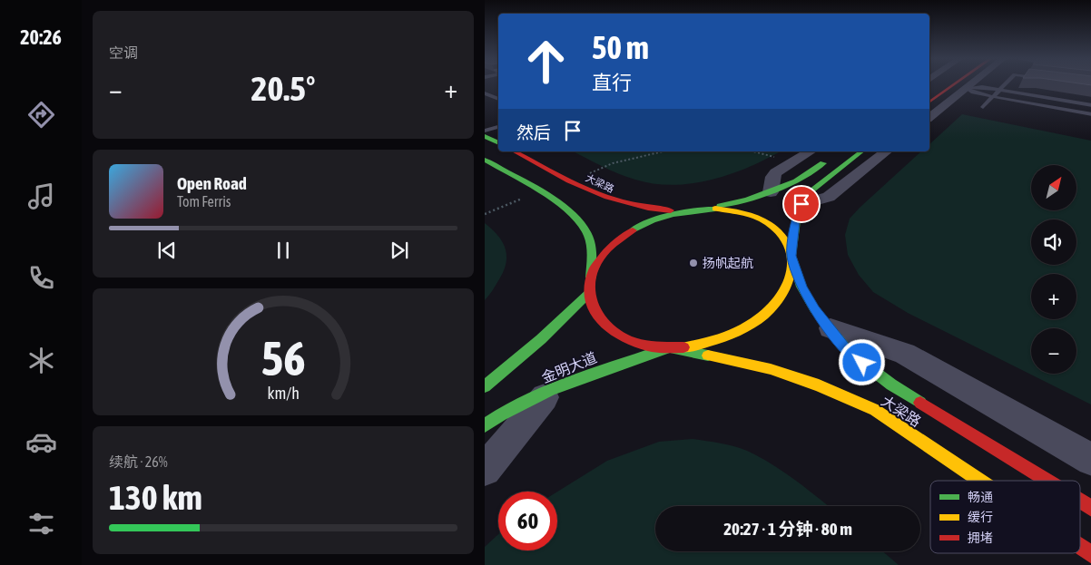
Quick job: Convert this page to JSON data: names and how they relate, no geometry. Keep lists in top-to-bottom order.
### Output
{
  "streets": {
    "main road": ["大梁路", "金明大道"]
  },
  "crossings": [
    ["大梁路", "金明大道"]
  ],
  "places": ["扬帆起航"],
  "legend": ["畅通", "缓行", "拥堵"],
  "north": "top right",
  "page": {
    "tabs": "20:26",
    "tile": [
      "空调",
      ["续航 · 26%", "130 km"]
    ],
    "turn": ["50 m", "直行"],
    "heat": ["−", "20.5°", "+"],
    "then": "然后",
    "song": ["Open Road", "Tom Ferris"],
    "map_buttons": ["+", "−"],
    "limit": "60",
    "trip": "20:27 · 1 分钟 · 80 m",
    "gauge": ["56", "km/h"]
  }
}
